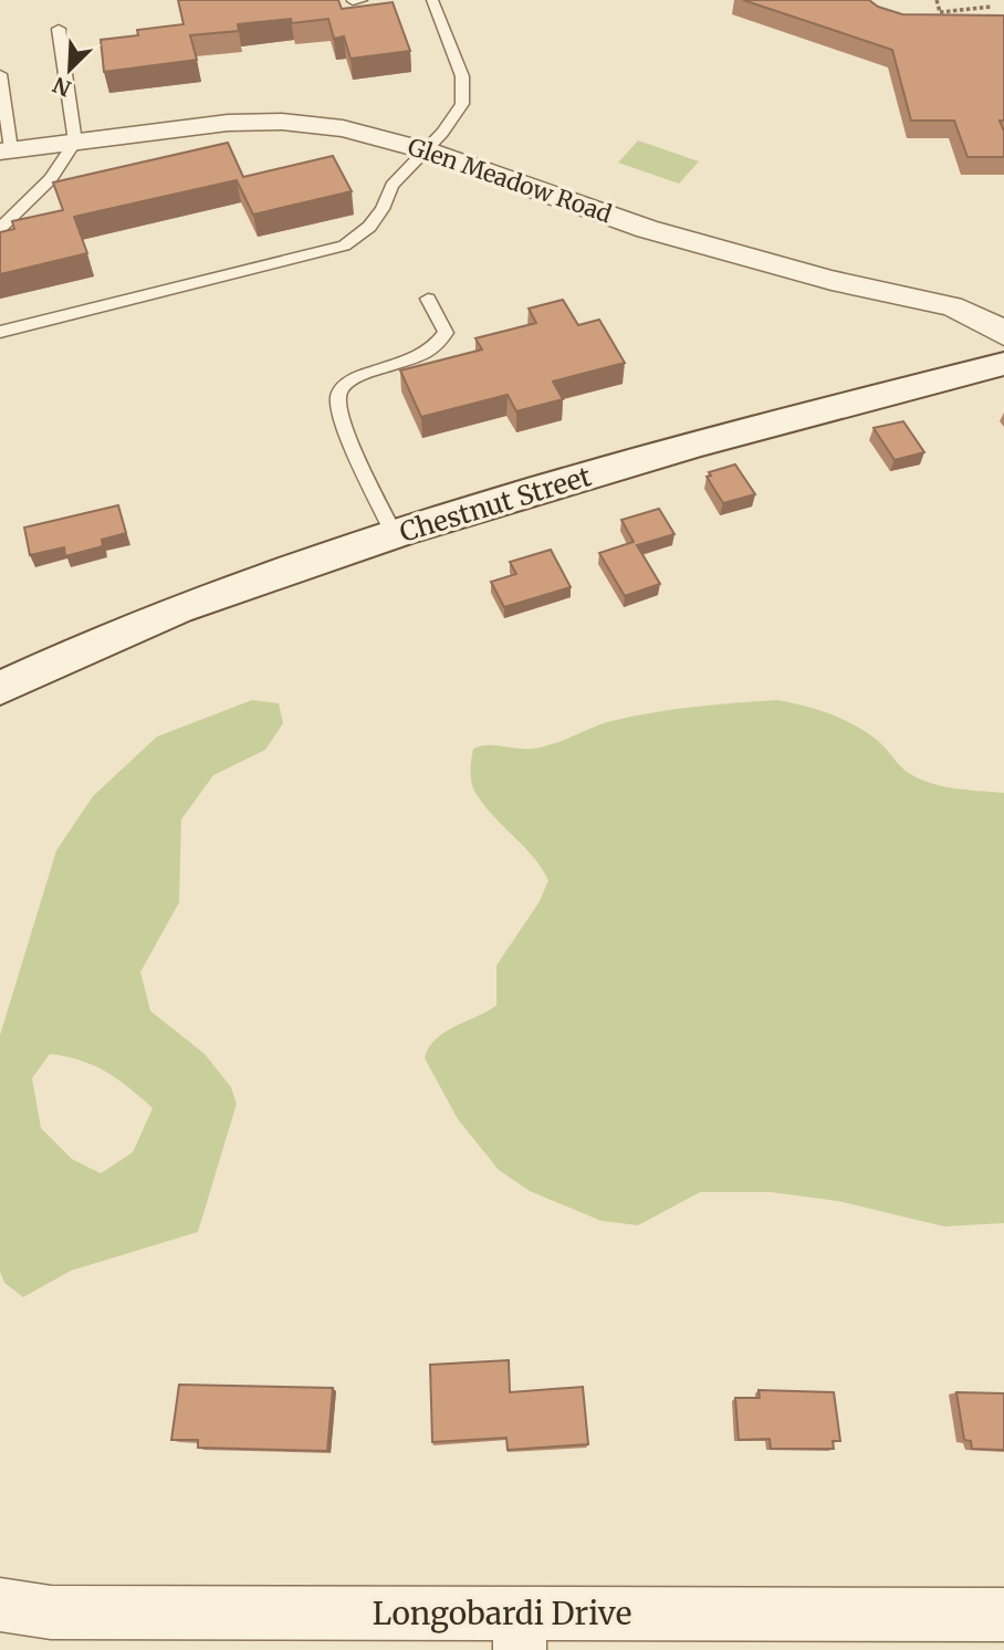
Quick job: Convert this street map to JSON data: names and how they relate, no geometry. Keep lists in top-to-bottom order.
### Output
{
  "streets": {
    "main road": ["Chestnut Street"],
    "street": ["Glen Meadow Road", "Longobardi Drive"]
  },
  "north": "bottom left"
}
